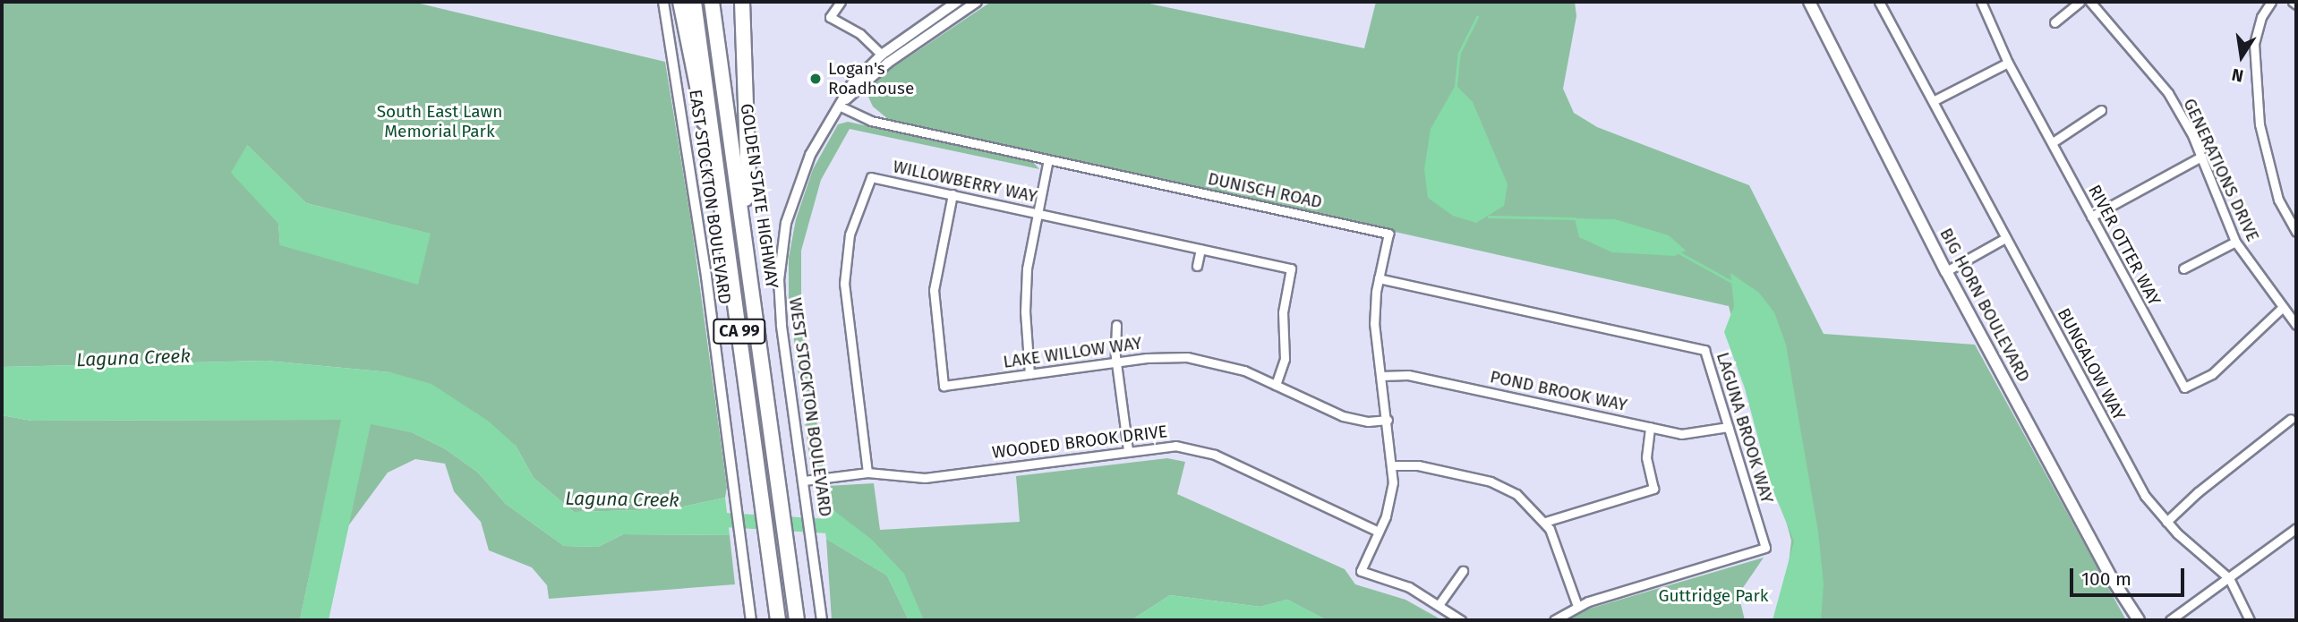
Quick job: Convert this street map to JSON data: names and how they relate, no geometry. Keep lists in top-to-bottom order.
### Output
{
  "streets": {
    "highway": ["GOLDEN STATE HIGHWAY", "CA 99"],
    "main road": ["BIG HORN BOULEVARD"],
    "street": [
      "GENERATIONS DRIVE",
      "WILLOWBERRY WAY",
      "DUNISCH ROAD",
      "EAST STOCKTON BOULEVARD",
      "RIVER OTTER WAY",
      "LAKE WILLOW WAY",
      "BUNGALOW WAY",
      "POND BROOK WAY",
      "WEST STOCKTON BOULEVARD",
      "LAGUNA BROOK WAY",
      "WOODED BROOK DRIVE"
    ]
  },
  "crossings": [
    ["GENERATIONS DRIVE", "RIVER OTTER WAY"],
    ["WILLOWBERRY WAY", "LAKE WILLOW WAY"],
    ["WILLOWBERRY WAY", "WOODED BROOK DRIVE"],
    ["DUNISCH ROAD", "LAKE WILLOW WAY"],
    ["DUNISCH ROAD", "POND BROOK WAY"],
    ["DUNISCH ROAD", "WEST STOCKTON BOULEVARD"],
    ["DUNISCH ROAD", "LAGUNA BROOK WAY"],
    ["DUNISCH ROAD", "WOODED BROOK DRIVE"],
    ["POND BROOK WAY", "LAGUNA BROOK WAY"],
    ["WEST STOCKTON BOULEVARD", "WOODED BROOK DRIVE"]
  ],
  "water": ["Laguna Creek"],
  "parks": ["South East Lawn Memorial Park", "Guttridge Park"],
  "places": ["Logan's Roadhouse"],
  "scale_bar": "100 m",
  "north": "bottom"
}
